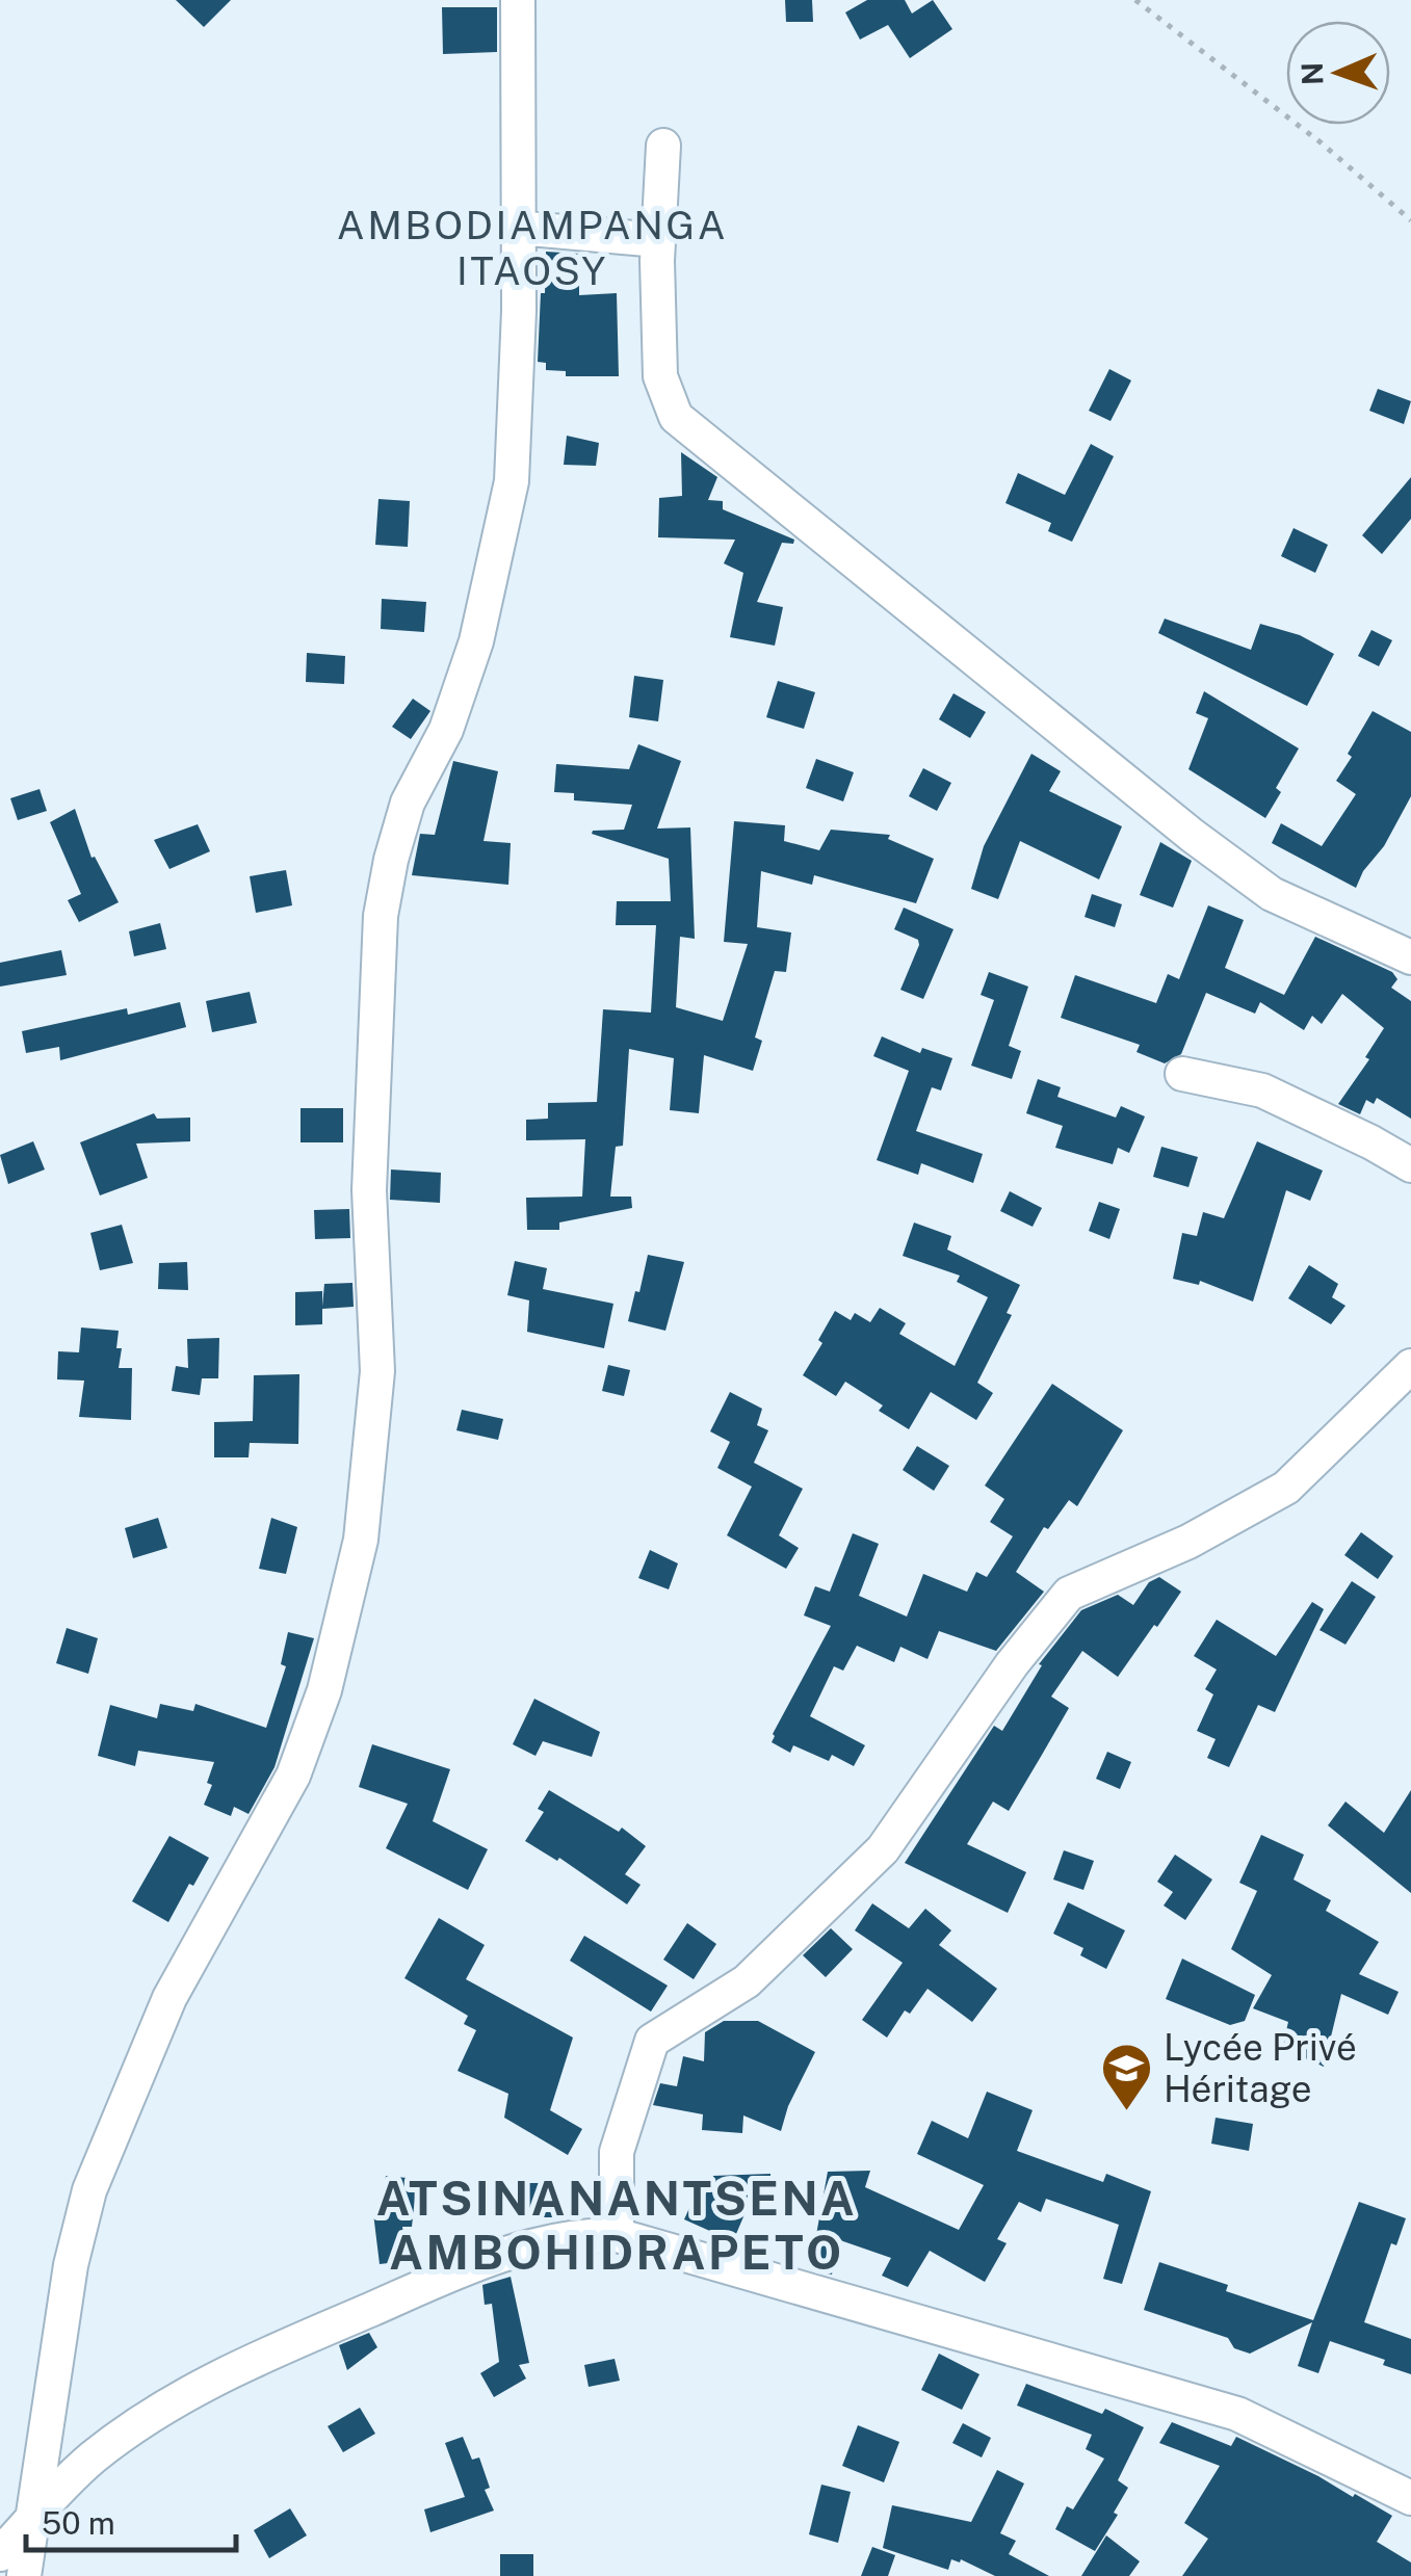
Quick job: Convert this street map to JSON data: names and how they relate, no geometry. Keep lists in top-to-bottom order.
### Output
{
  "districts": ["AMBODIAMPANGA ITAOSY", "ATSINANANTSENA AMBOHIDRAPETO"],
  "places": {
    "school or university": ["Lycée Privé Héritage"]
  },
  "scale_bar": "50 m",
  "north": "left"
}
